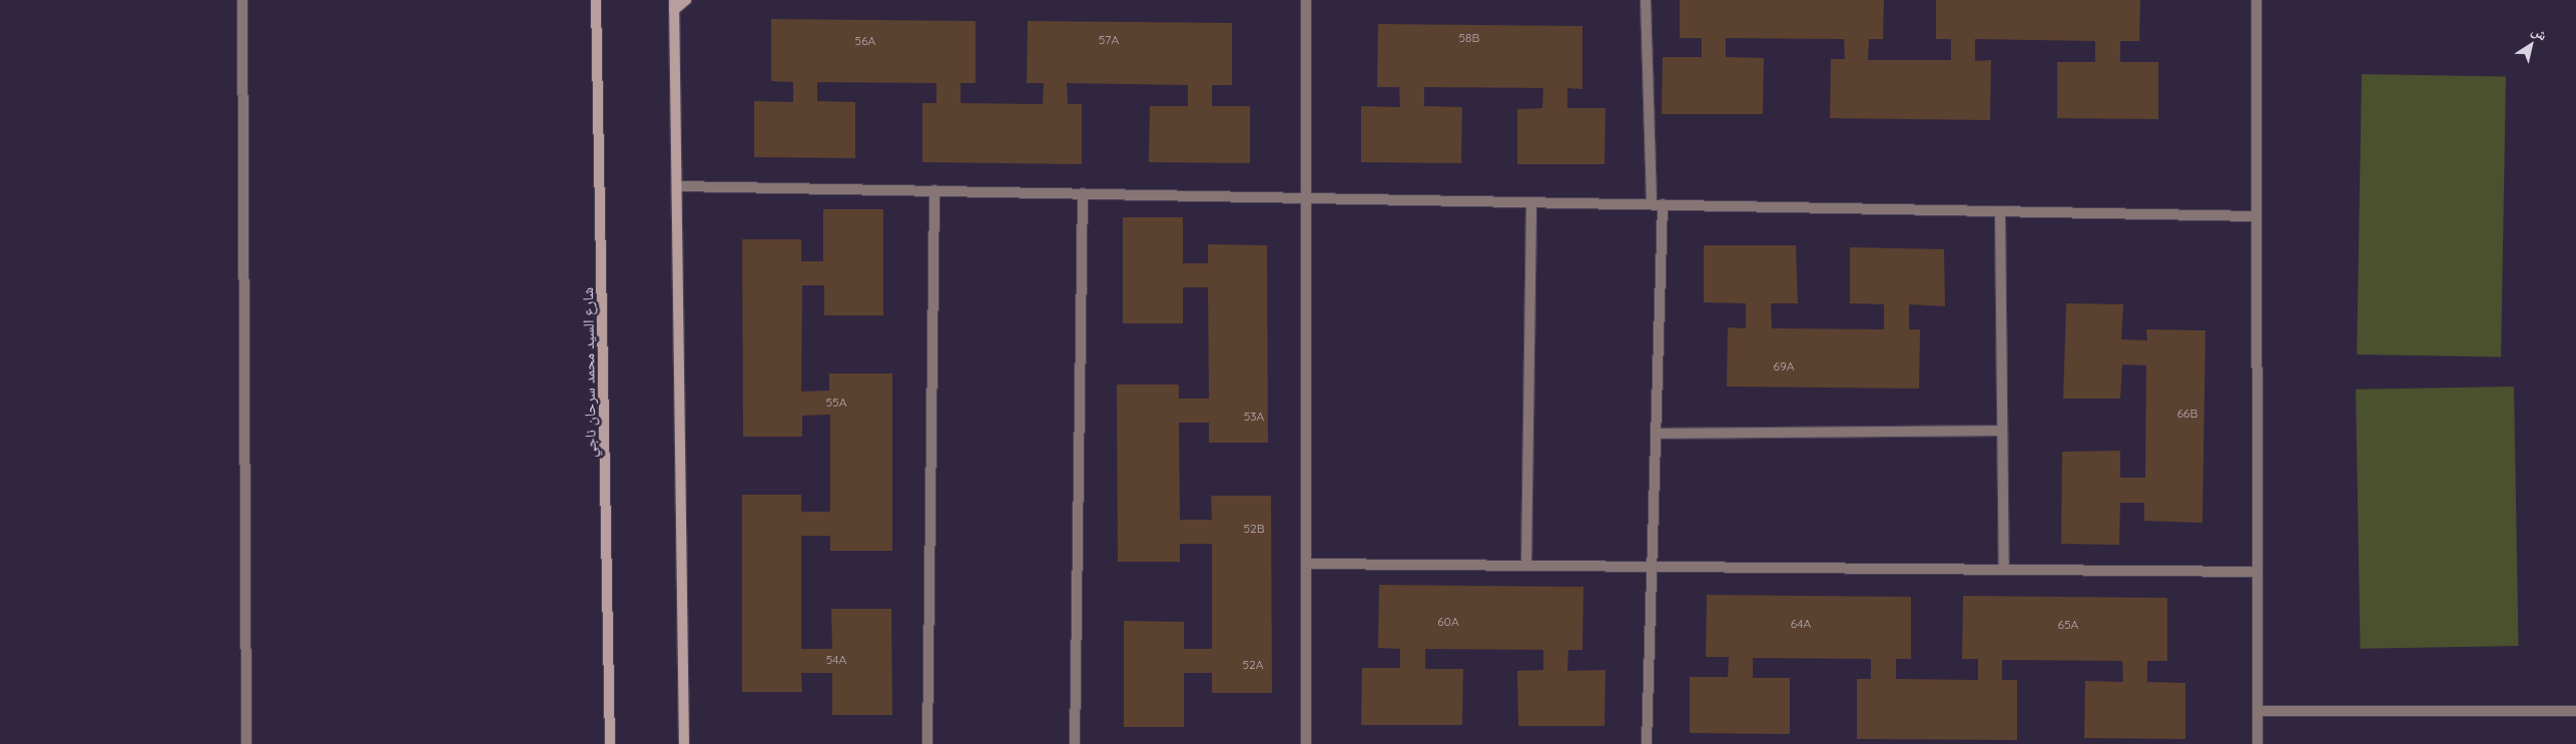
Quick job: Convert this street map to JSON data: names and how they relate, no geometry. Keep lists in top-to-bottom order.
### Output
{
  "streets": {
    "street": ["شارع السيد محمد سرحان ناجي"]
  },
  "house_numbers": [
    "58B",
    "57A",
    "56A",
    "69A",
    "55A",
    "66B",
    "53A",
    "52B",
    "60A",
    "64A",
    "65A",
    "54A",
    "52A"
  ],
  "north": "top right"
}
